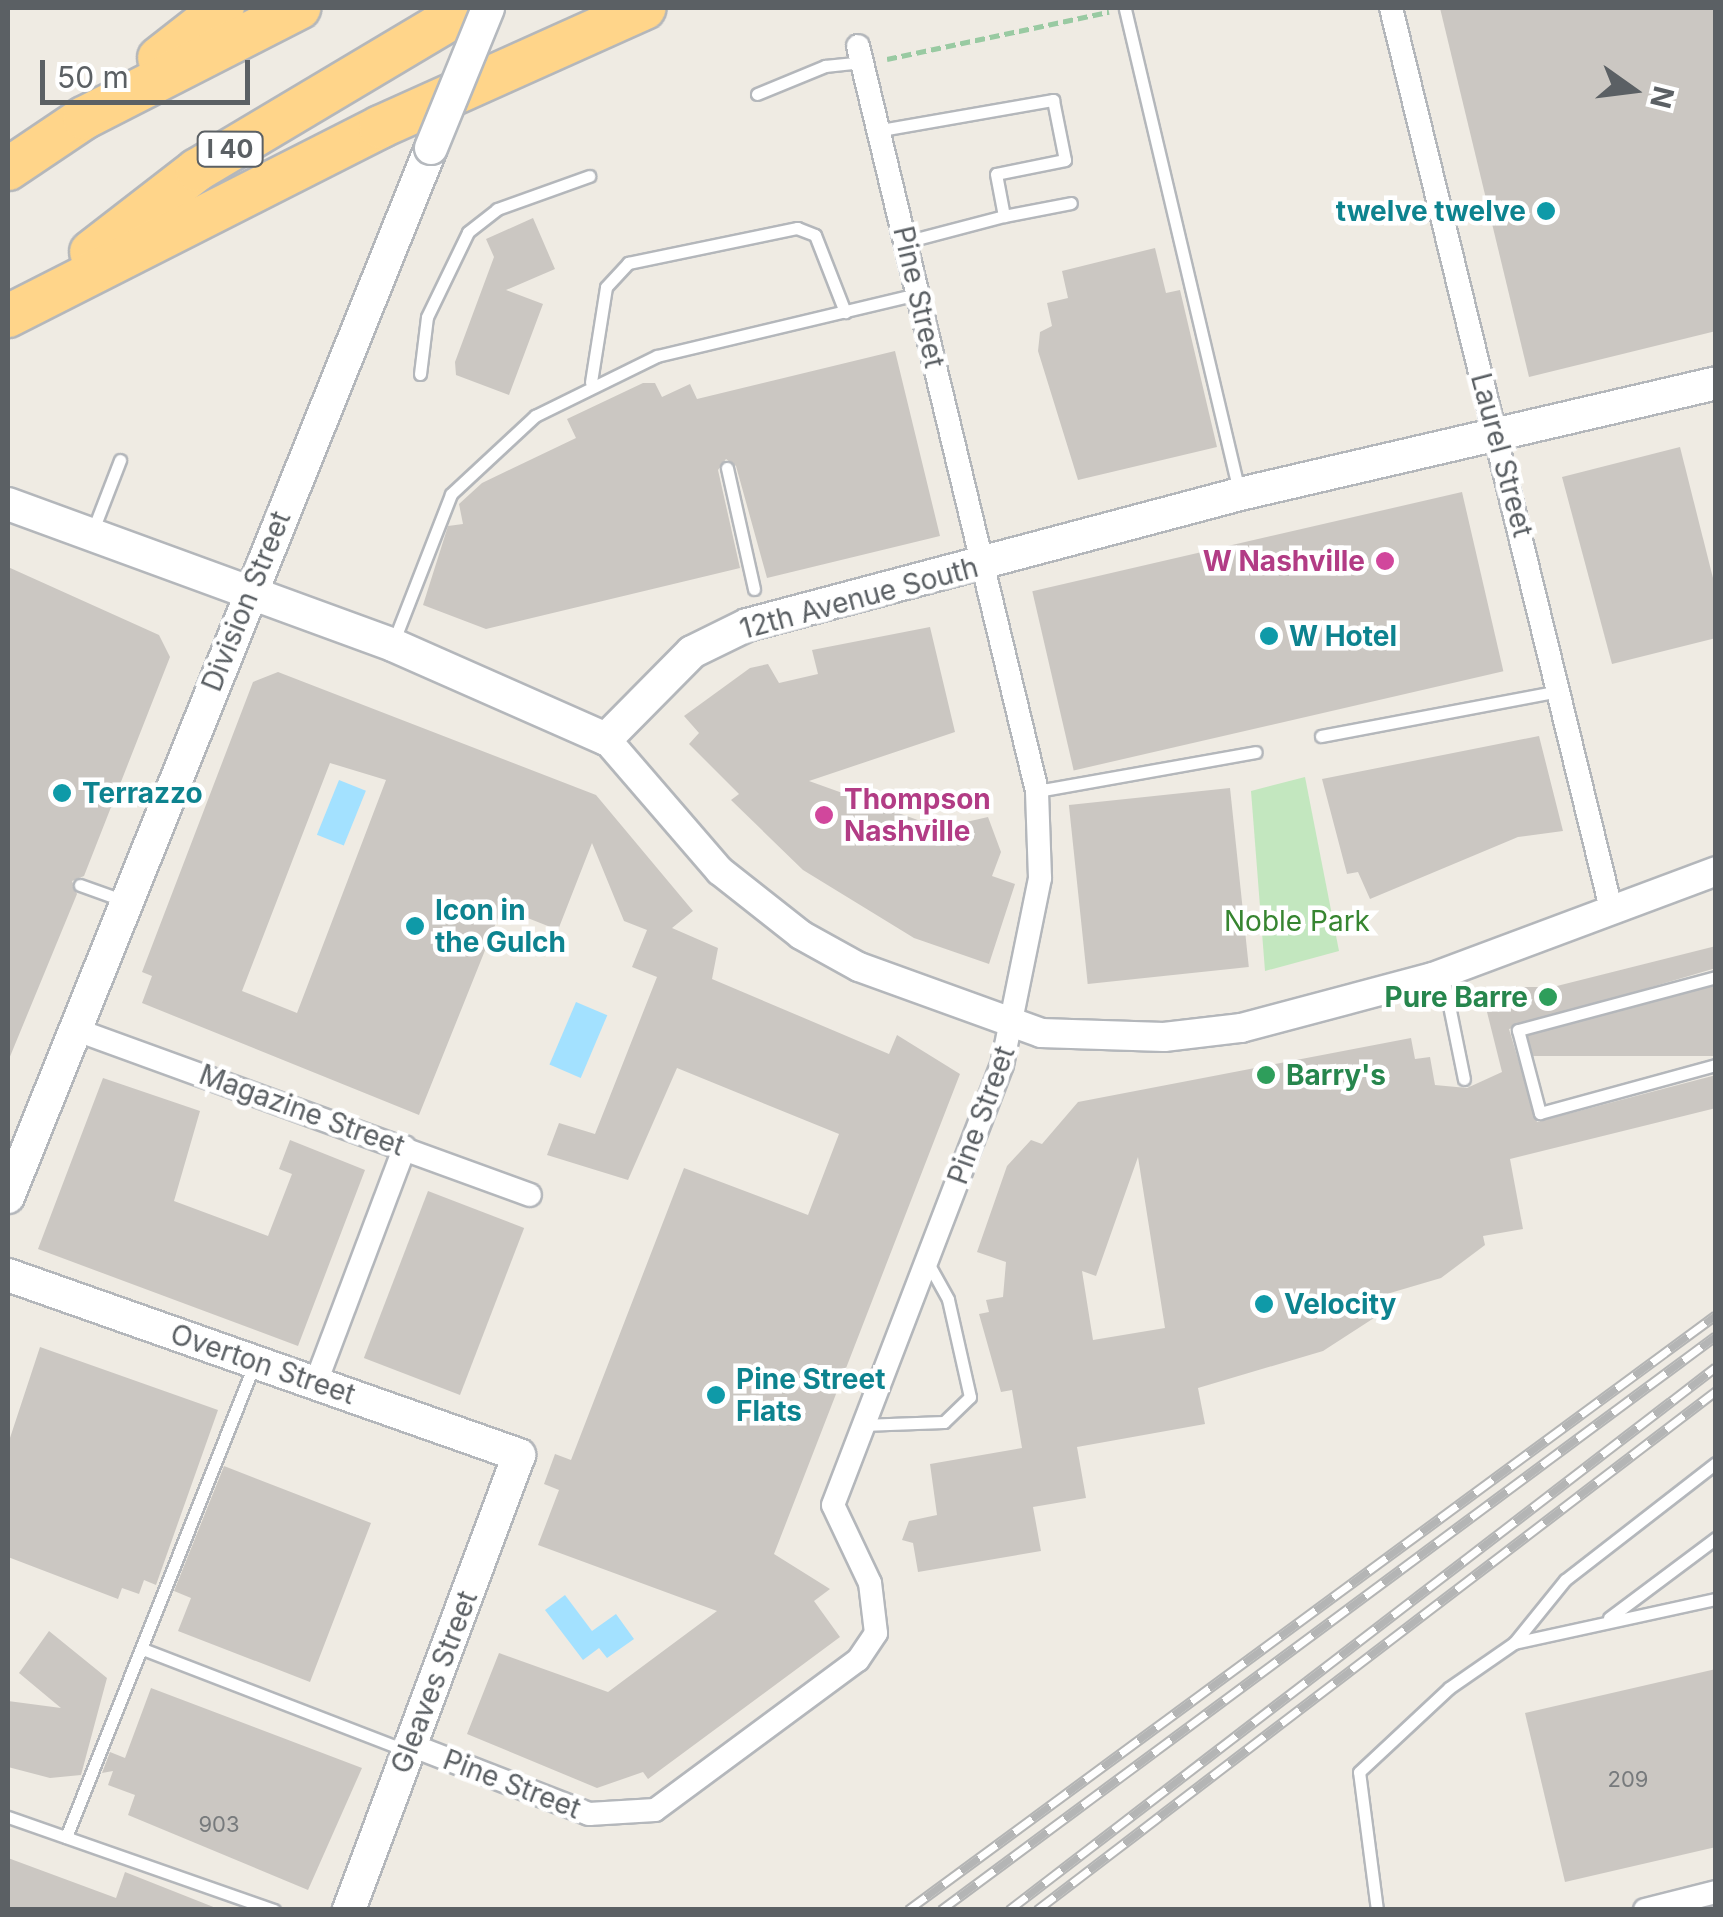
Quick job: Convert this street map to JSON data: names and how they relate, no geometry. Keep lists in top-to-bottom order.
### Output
{
  "streets": {
    "highway": ["I 40"],
    "main road": [
      "12th Avenue South",
      "Division Street",
      "Overton Street",
      "Gleaves Street"
    ],
    "street": ["Pine Street", "Laurel Street", "Magazine Street"]
  },
  "crossings": [
    ["Pine Street", "12th Avenue South"],
    ["Pine Street", "Gleaves Street"],
    ["Laurel Street", "12th Avenue South"],
    ["Division Street", "Magazine Street"],
    ["Overton Street", "Gleaves Street"]
  ],
  "parks": ["Noble Park"],
  "places": [
    "twelve twelve",
    "W Nashville",
    "W Hotel",
    "Terrazzo",
    "Thompson Nashville",
    "Icon in the Gulch",
    "Pure Barre",
    "Barry's",
    "Velocity",
    "Pine Street Flats"
  ],
  "house_numbers": ["209", "903"],
  "scale_bar": "50 m",
  "north": "right"
}
